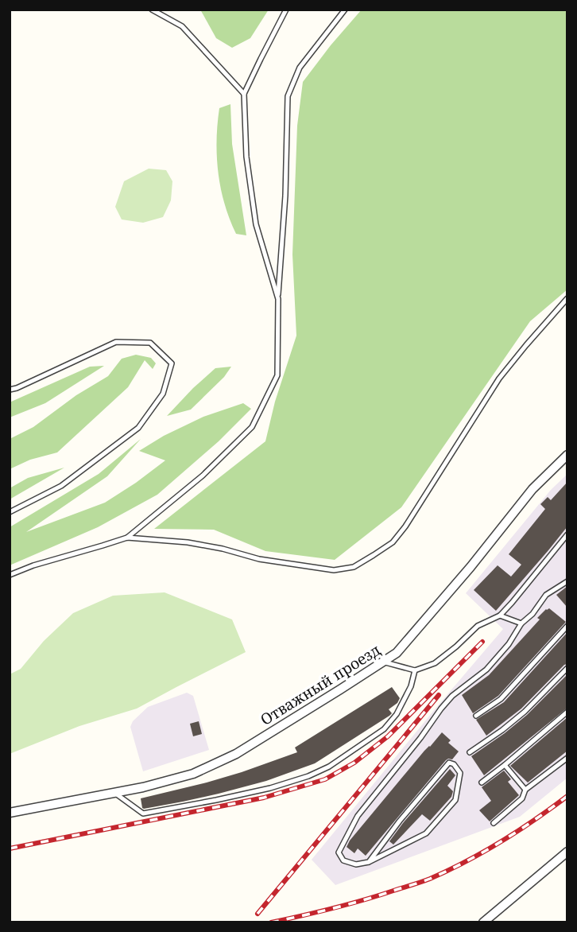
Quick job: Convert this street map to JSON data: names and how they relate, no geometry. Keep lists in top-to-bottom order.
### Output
{
  "streets": {
    "street": ["Отважный проезд"]
  }
}
